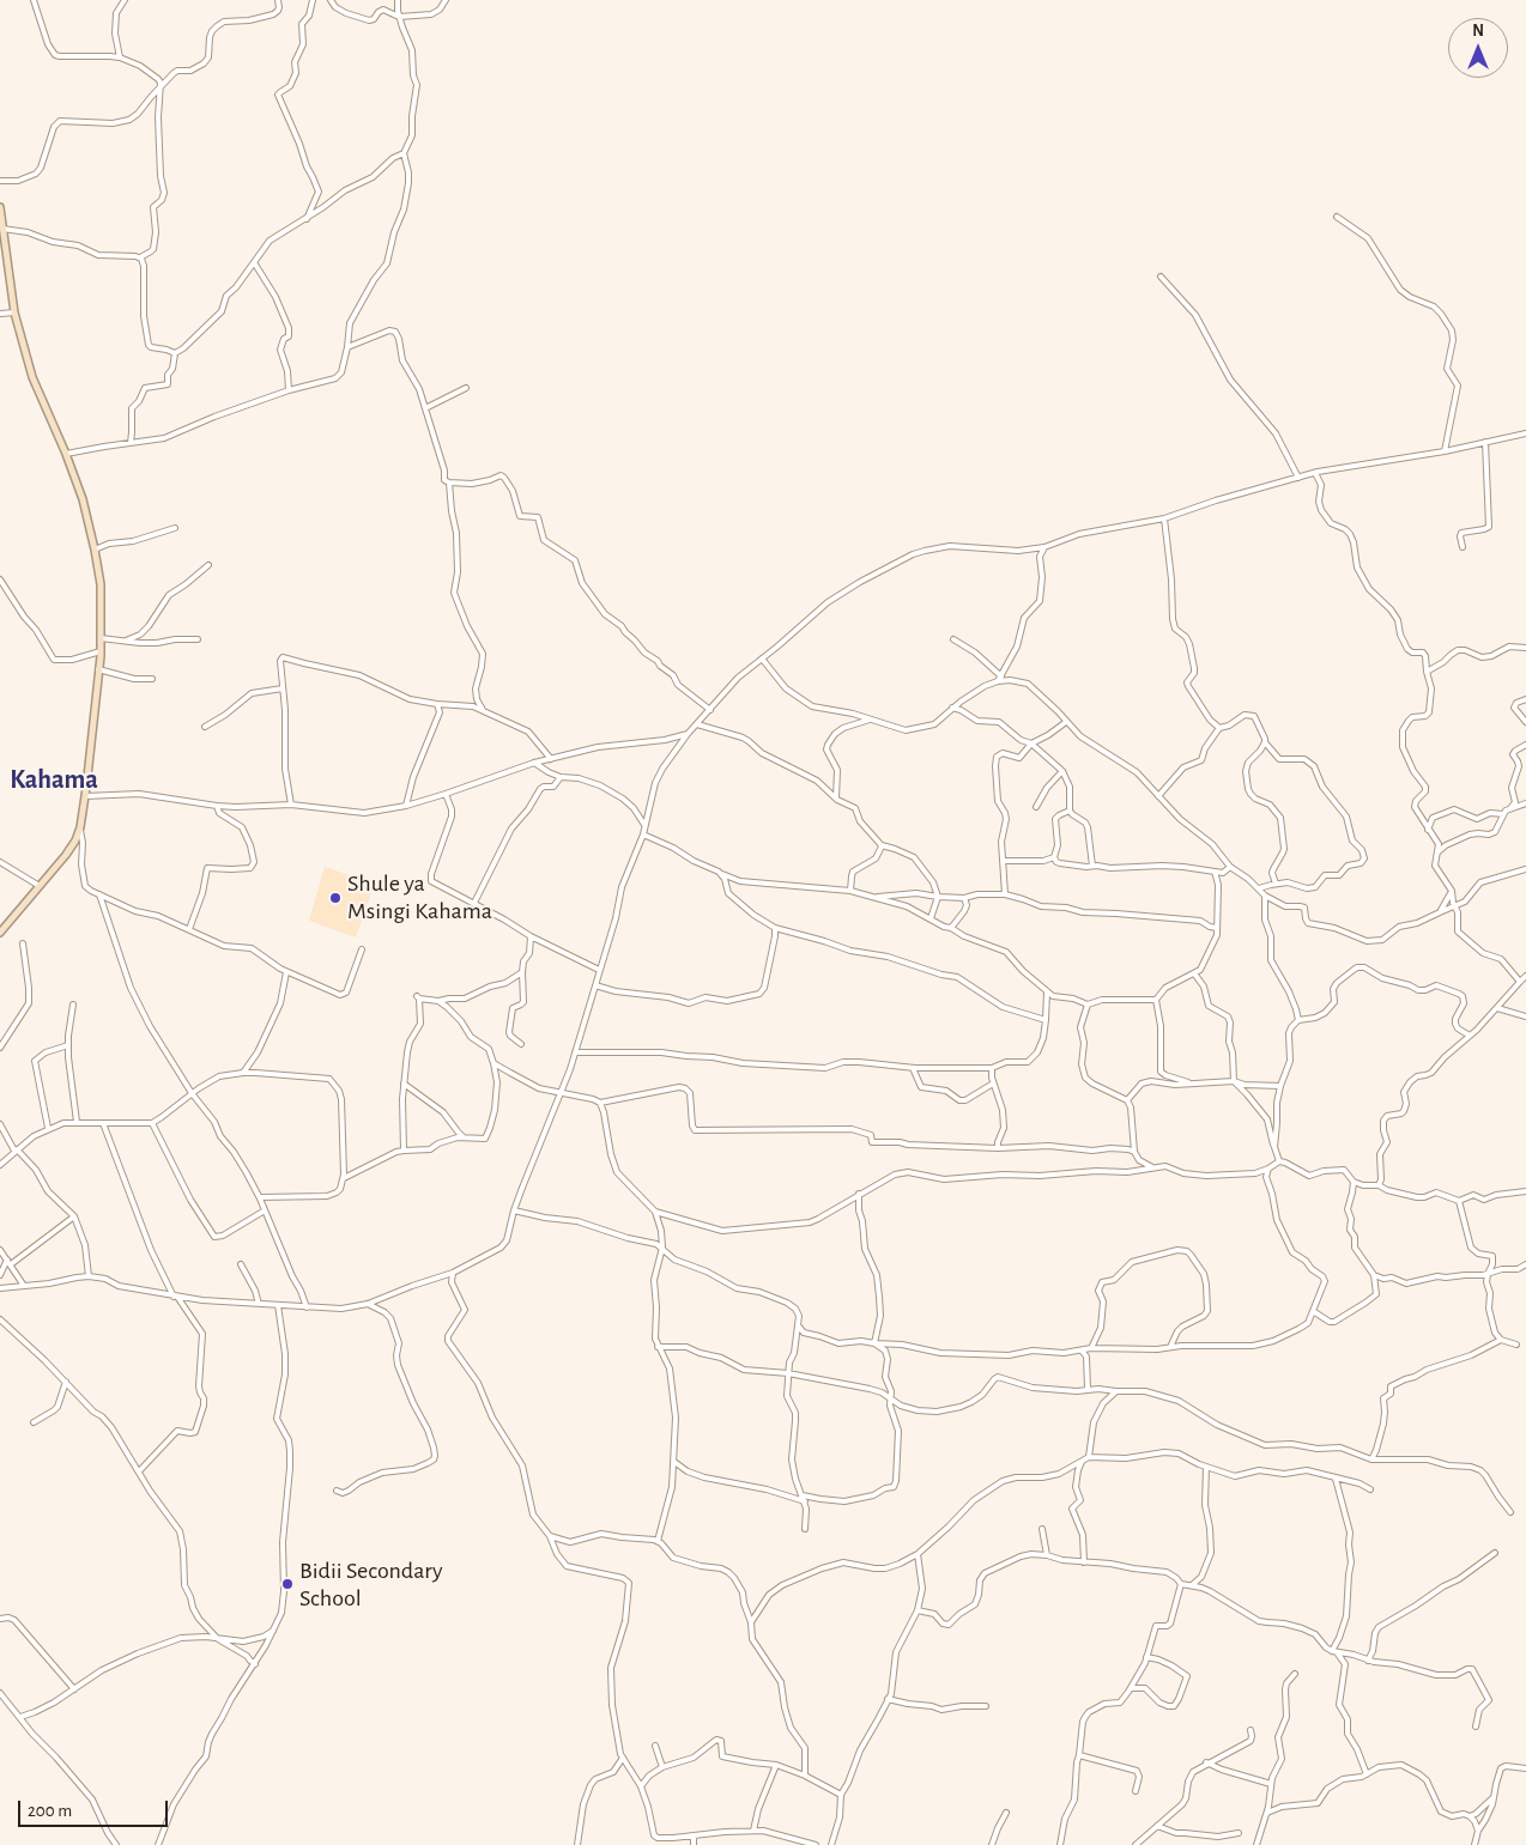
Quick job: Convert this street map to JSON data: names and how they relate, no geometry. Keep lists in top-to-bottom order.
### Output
{
  "districts": ["Kahama"],
  "places": ["Shule ya Msingi Kahama", "Bidii Secondary School"],
  "scale_bar": "200 m",
  "north": "top"
}
